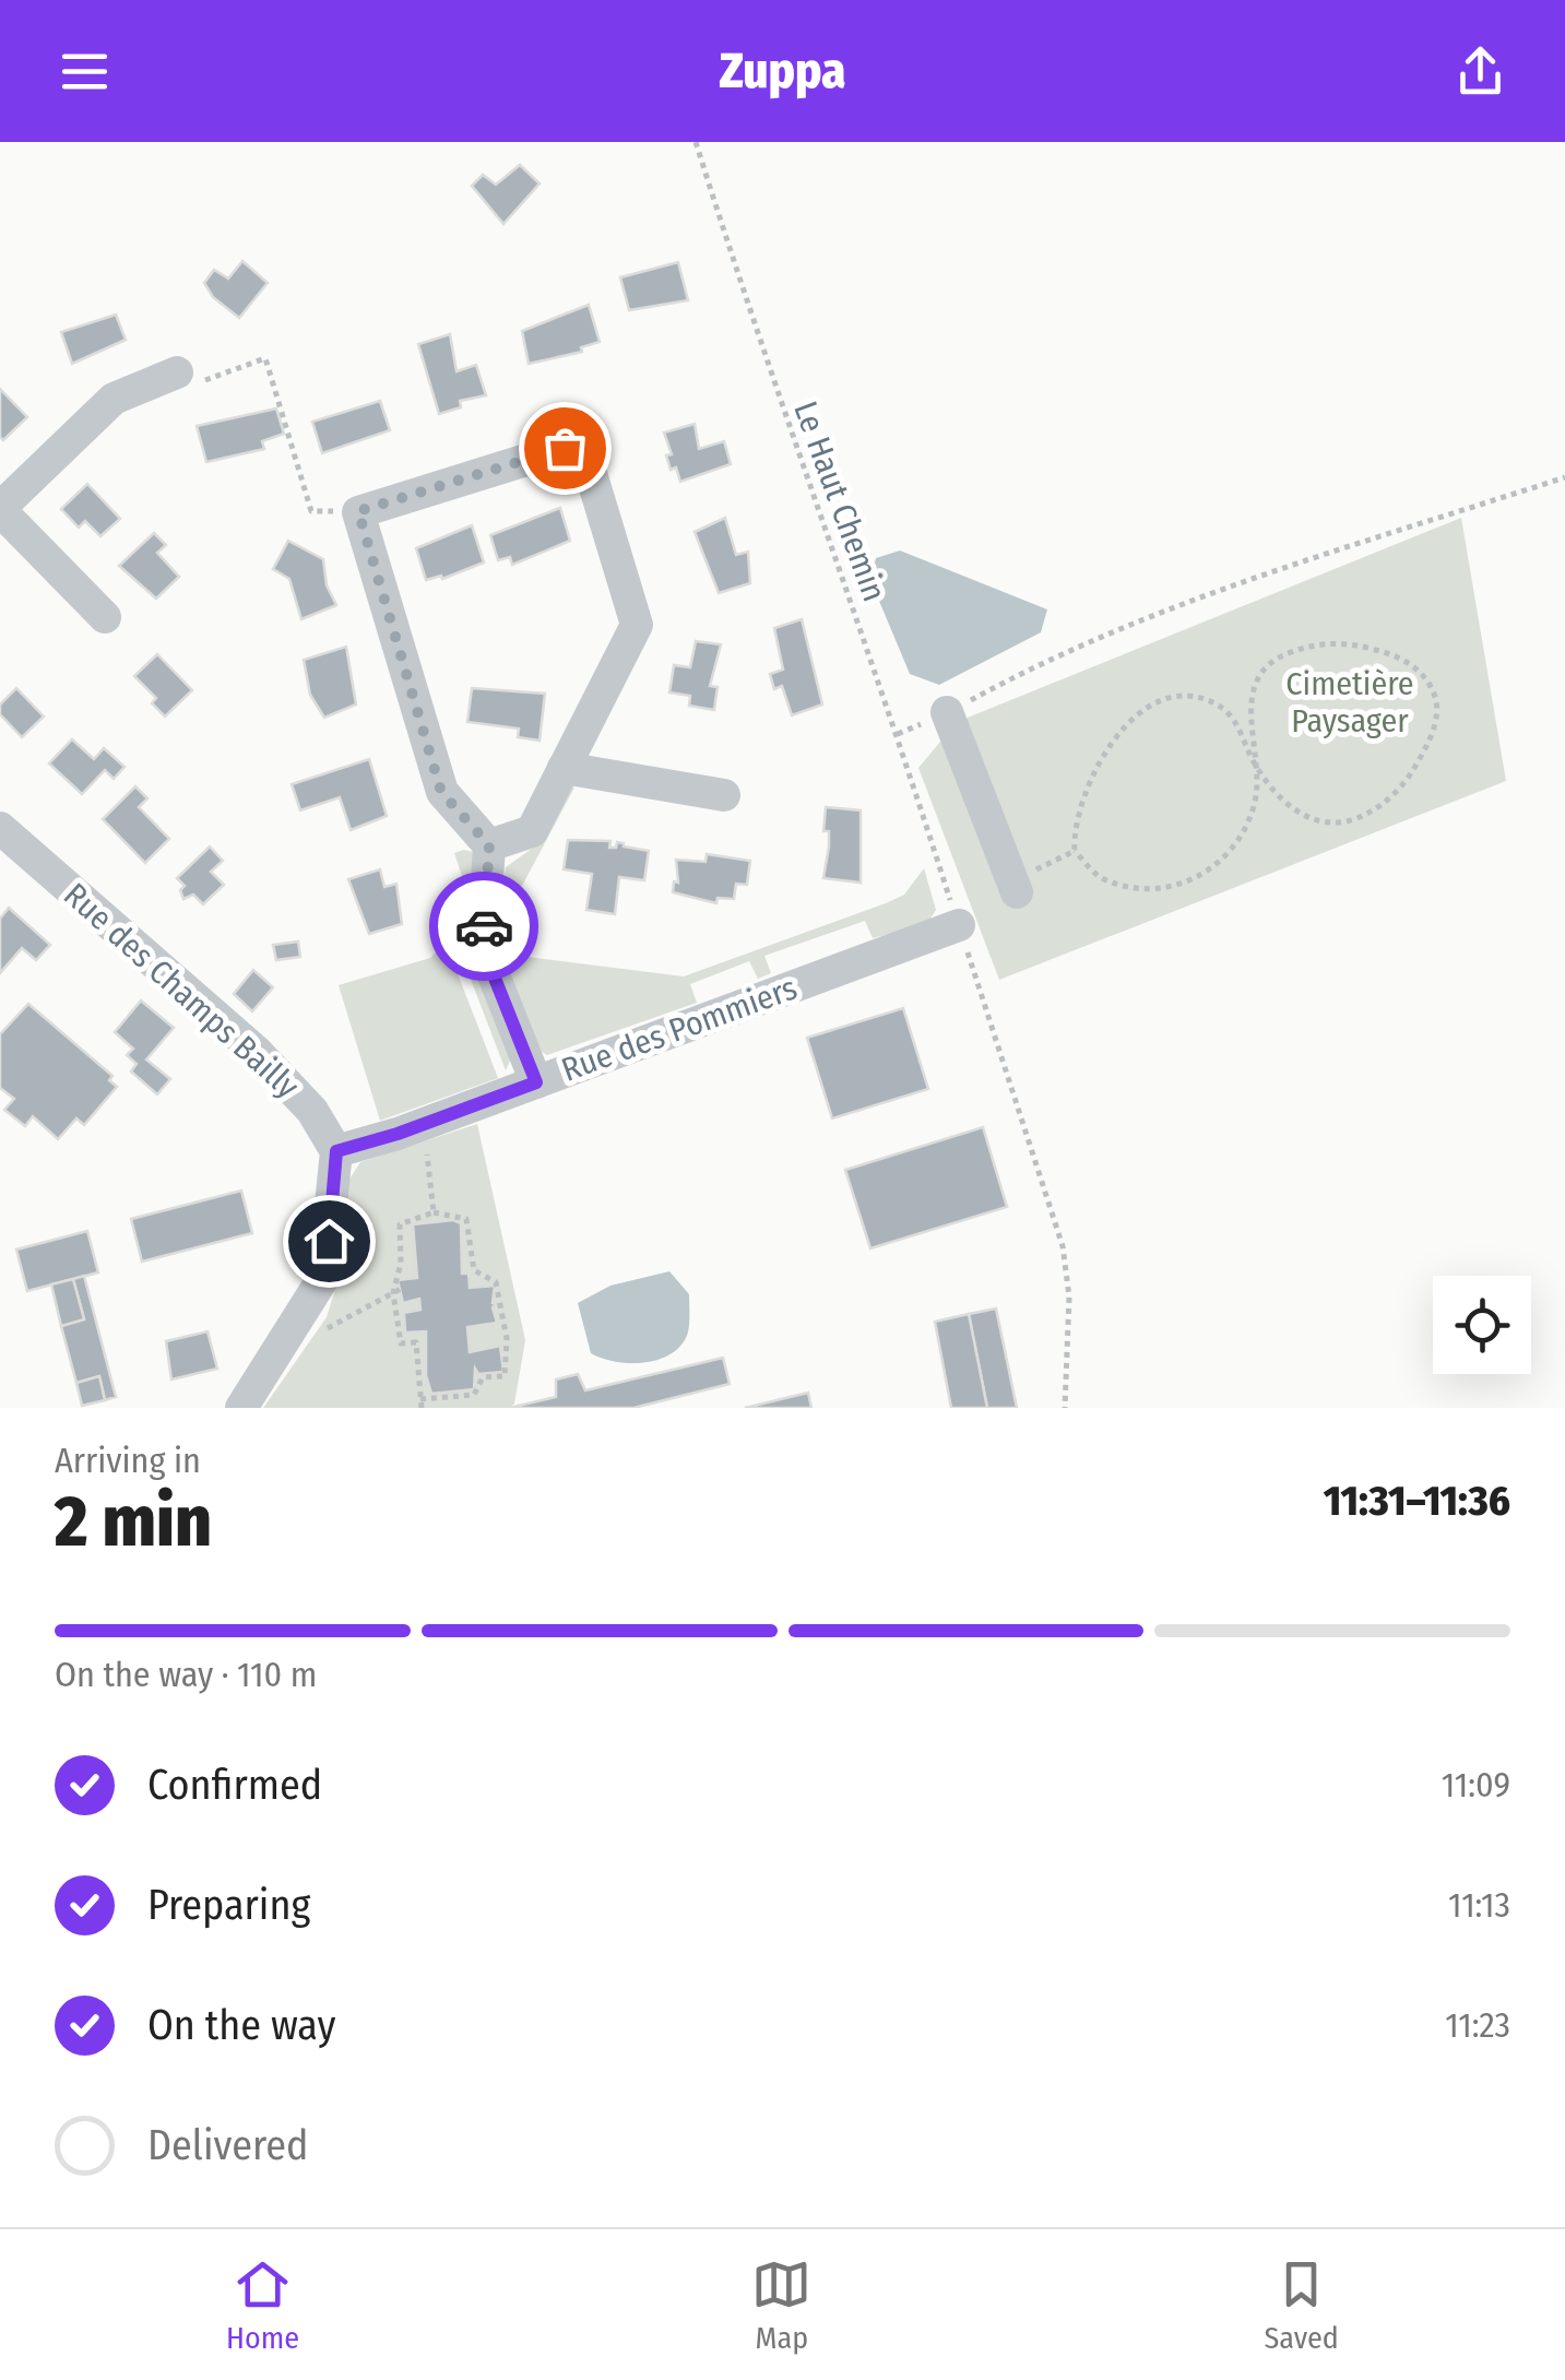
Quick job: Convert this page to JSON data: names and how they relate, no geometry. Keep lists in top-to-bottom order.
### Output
{
  "streets": {
    "street": ["Rue des Champs Bailly", "Rue des Pommiers"],
    "path": ["Le Haut Chemin"]
  },
  "crossings": [
    ["Rue des Champs Bailly", "Rue des Pommiers"]
  ],
  "parks": ["Cimetière Paysager"],
  "page": {
    "header": "Zuppa",
    "heading": ["2 min", "Arriving in", "11:31–11:36"],
    "bar": "On the way · 110 m",
    "list": [
      ["Confirmed", "11:09"],
      ["Preparing", "11:13"],
      ["On the way", "11:23"],
      "Delivered"
    ],
    "tabs": ["Home", "Map", "Saved"]
  }
}
